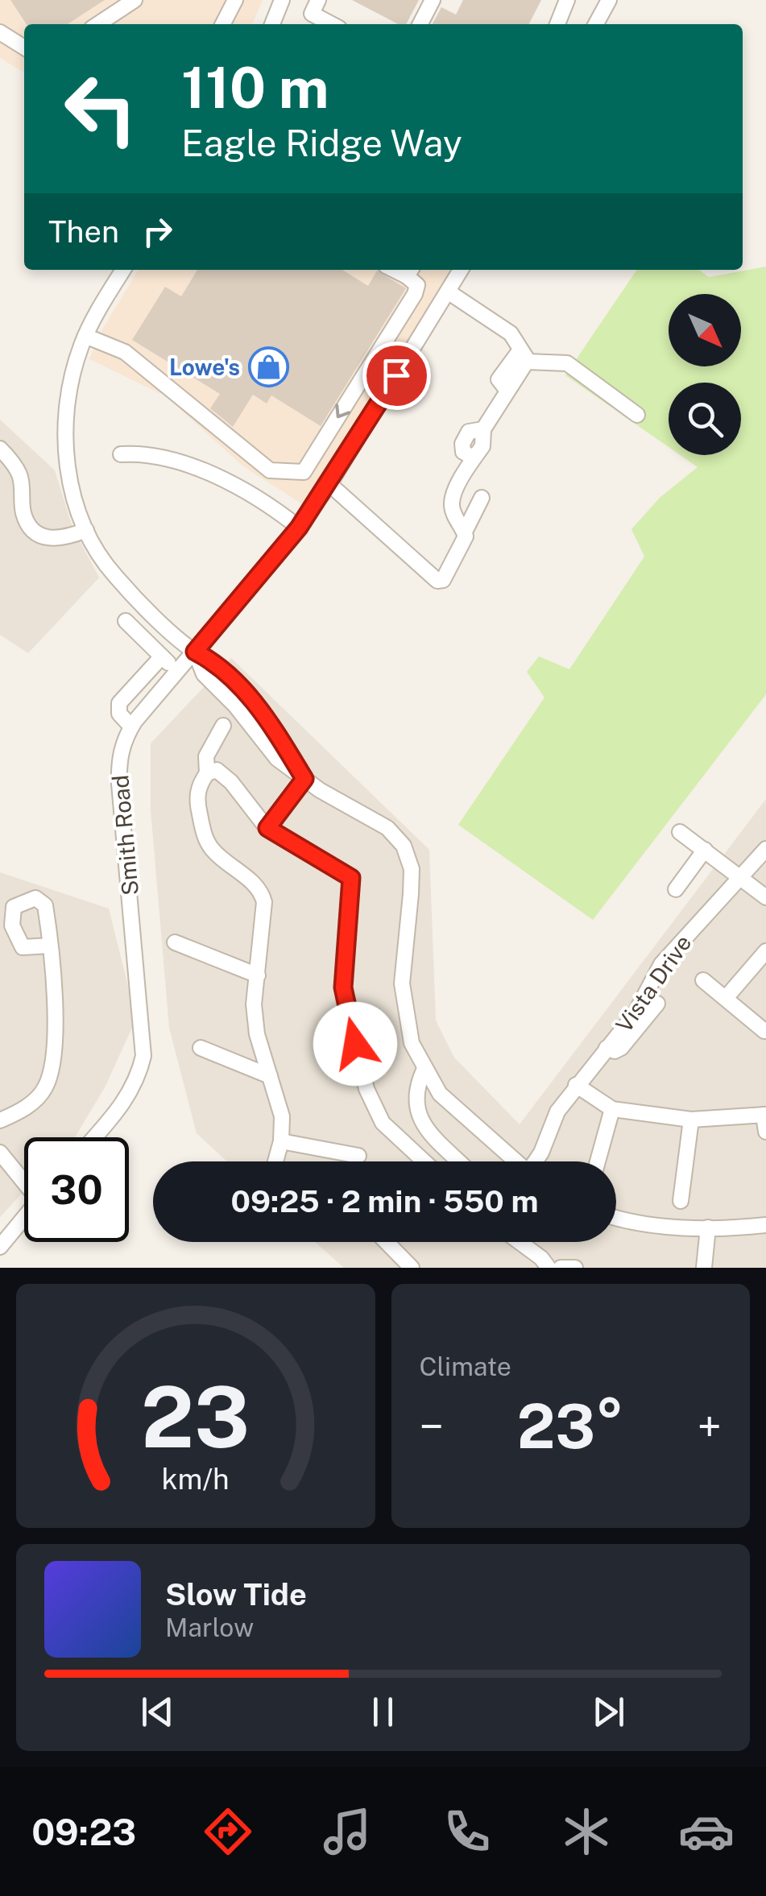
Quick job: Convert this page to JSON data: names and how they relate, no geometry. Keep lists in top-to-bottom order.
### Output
{
  "streets": {
    "street": ["Smith Road", "Vista Drive"]
  },
  "places": {
    "shop": ["Lowe's"]
  },
  "north": "bottom right",
  "page": {
    "turn": ["110 m", "Eagle Ridge Way"],
    "then": "Then",
    "limit": "30",
    "trip": "09:25 · 2 min · 550 m",
    "tile": "Climate",
    "heat": ["−", "23°", "+"],
    "song": ["Slow Tide", "Marlow"],
    "tabs": "09:23",
    "gauge": ["23", "km/h"]
  }
}
